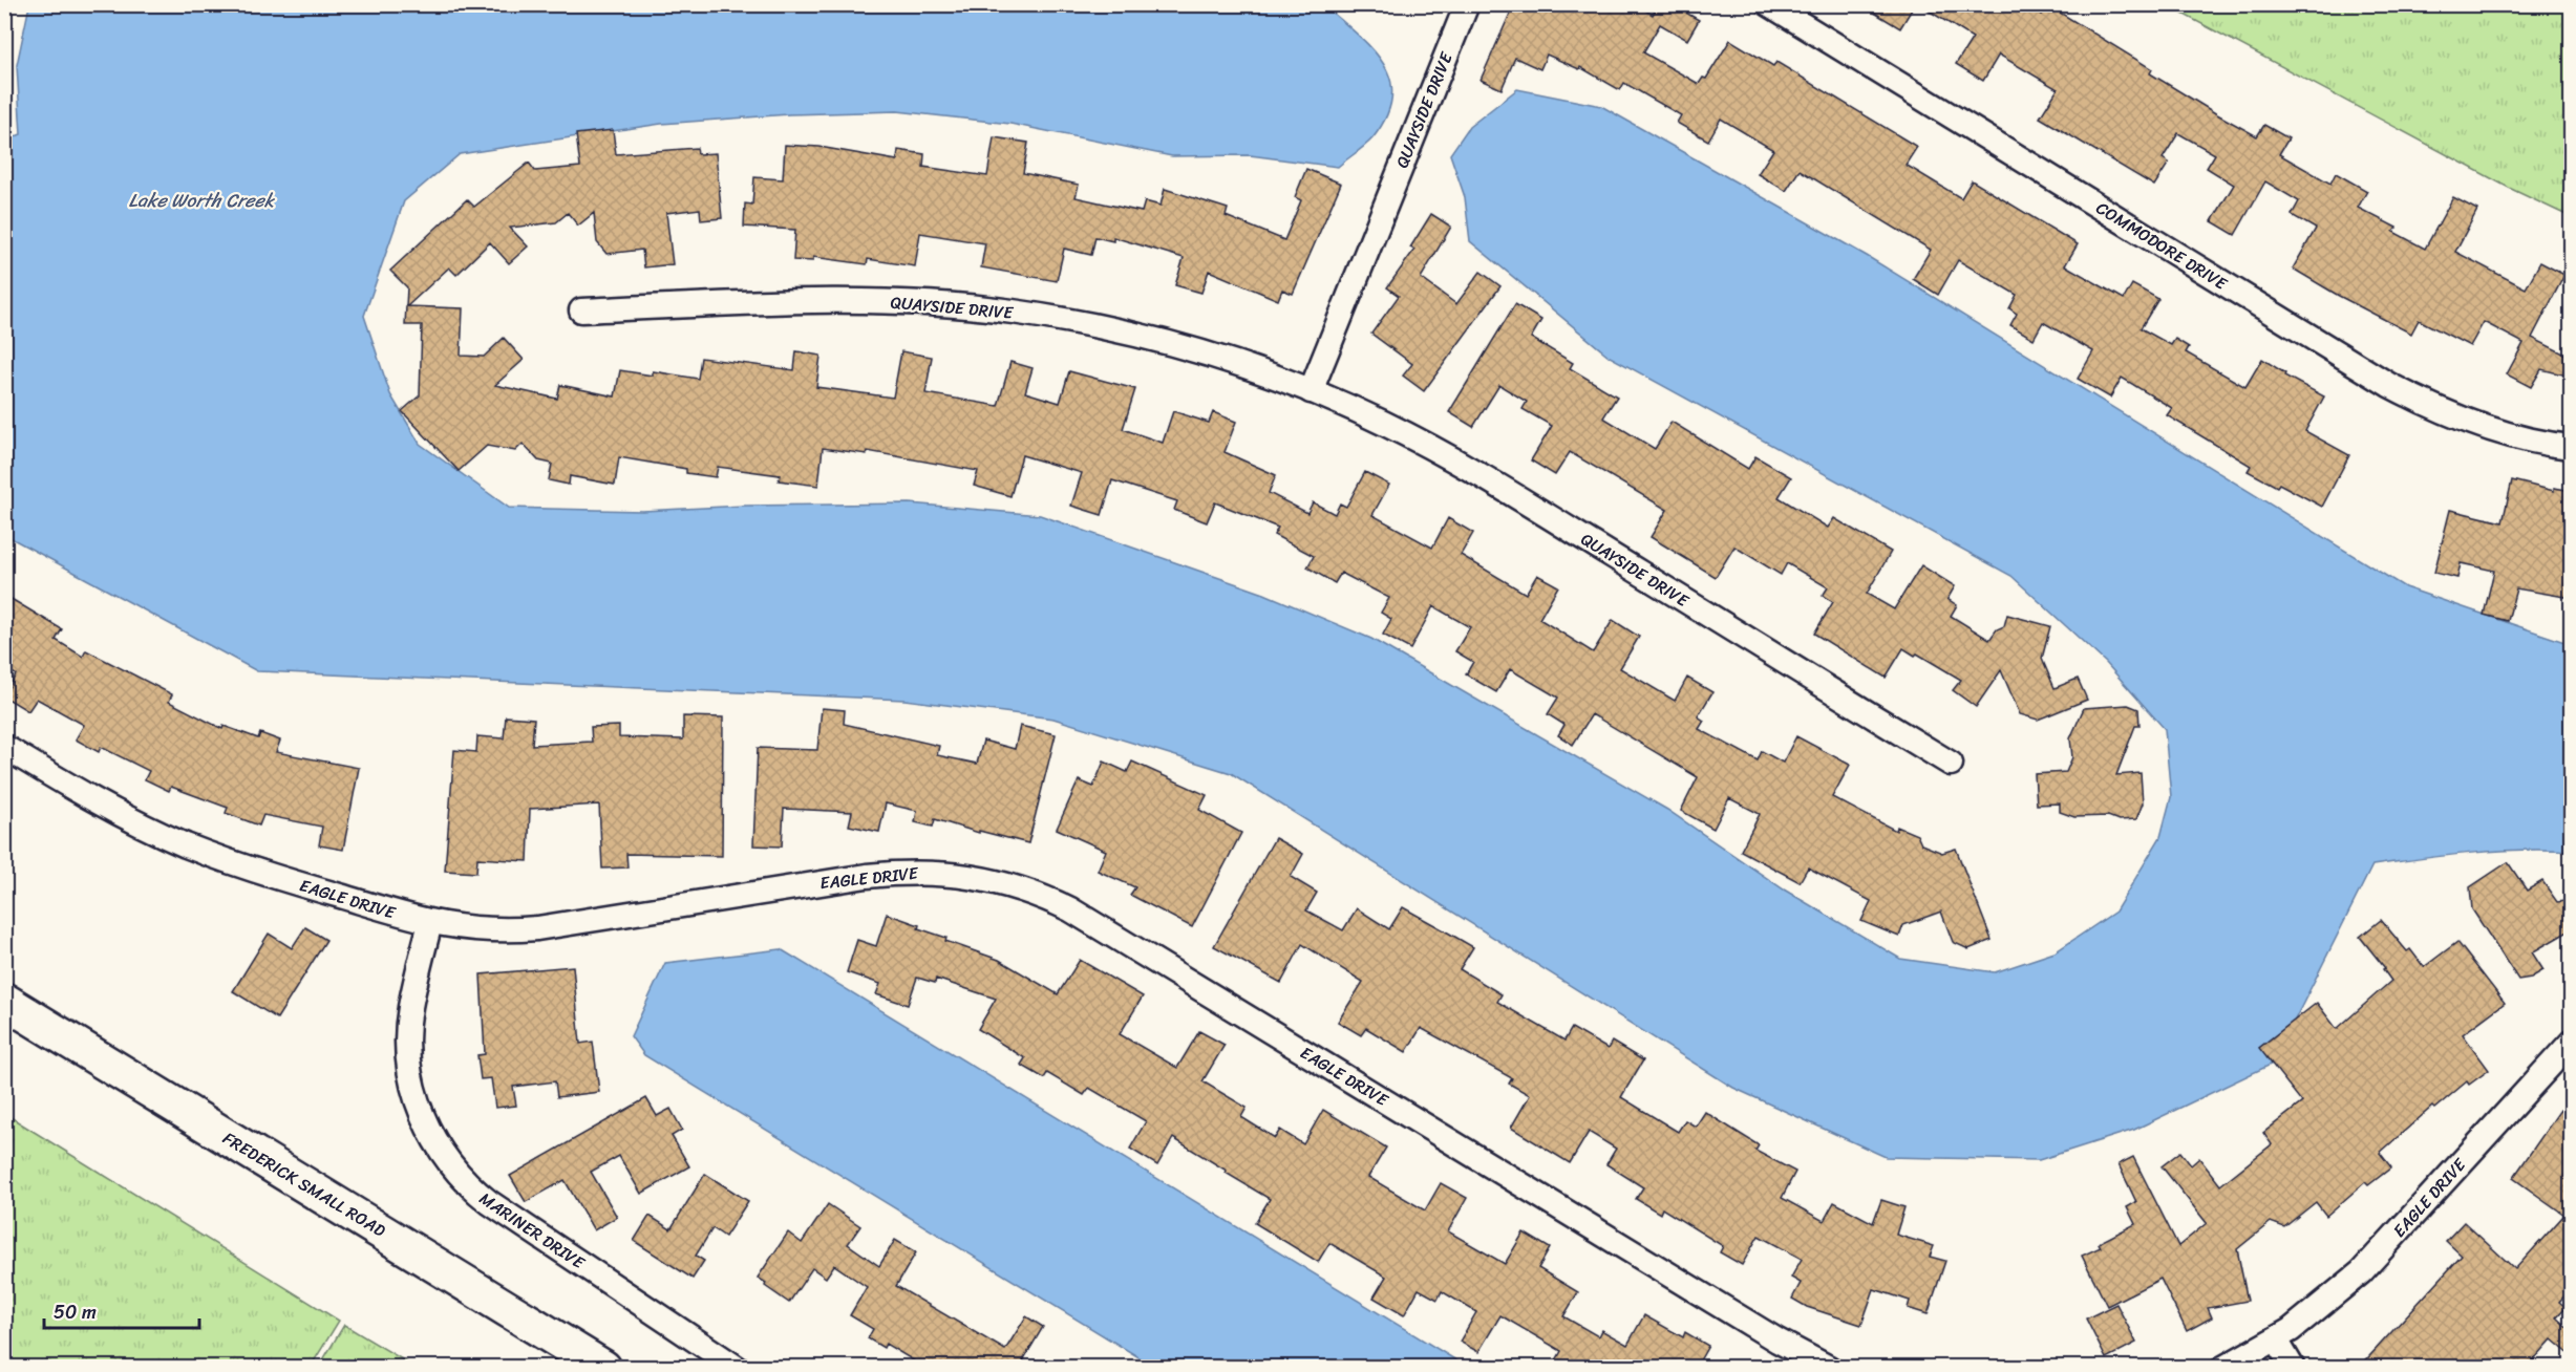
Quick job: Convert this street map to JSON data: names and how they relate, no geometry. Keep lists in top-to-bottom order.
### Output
{
  "streets": {
    "street": [
      "QUAYSIDE DRIVE",
      "COMMODORE DRIVE",
      "EAGLE DRIVE",
      "FREDERICK SMALL ROAD",
      "MARINER DRIVE"
    ]
  },
  "crossings": [
    ["EAGLE DRIVE", "MARINER DRIVE"]
  ],
  "water": ["Lake Worth Creek"],
  "scale_bar": "50 m"
}
